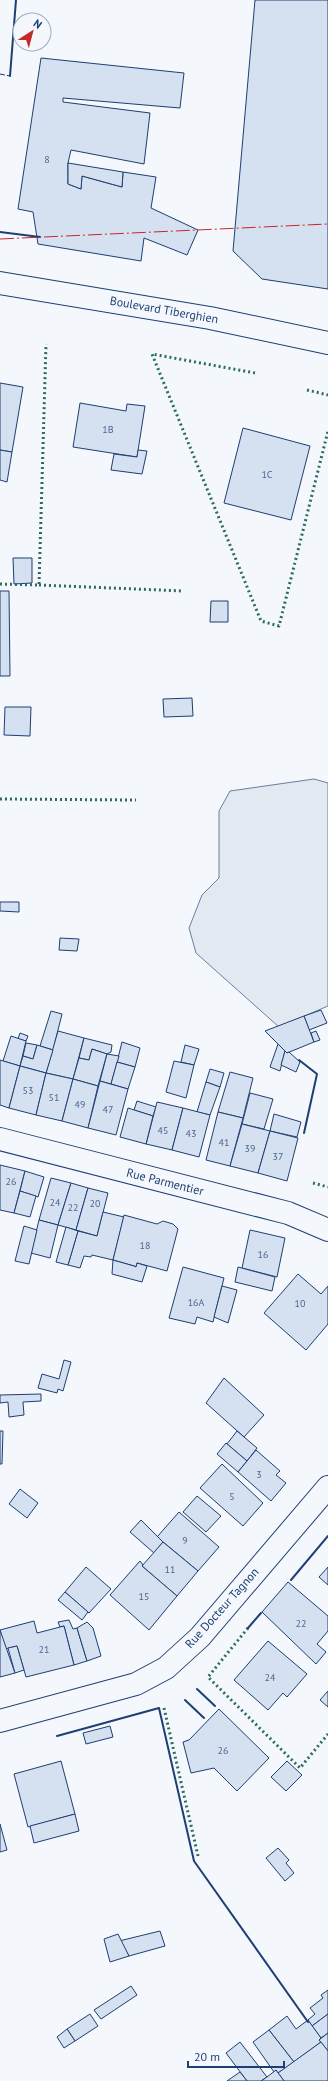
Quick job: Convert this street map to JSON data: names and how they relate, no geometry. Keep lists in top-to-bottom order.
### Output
{
  "streets": {
    "street": ["Boulevard Tiberghien", "Rue Parmentier", "Rue Docteur Tagnon"]
  },
  "house_numbers": [
    "8",
    "1B",
    "1C",
    "53",
    "51",
    "49",
    "47",
    "45",
    "43",
    "41",
    "39",
    "37",
    "26",
    "24",
    "20",
    "22",
    "18",
    "16",
    "16A",
    "10",
    "3",
    "5",
    "9",
    "11",
    "15",
    "22",
    "21",
    "24",
    "26"
  ],
  "scale_bar": "20 m",
  "north": "top right"
}
